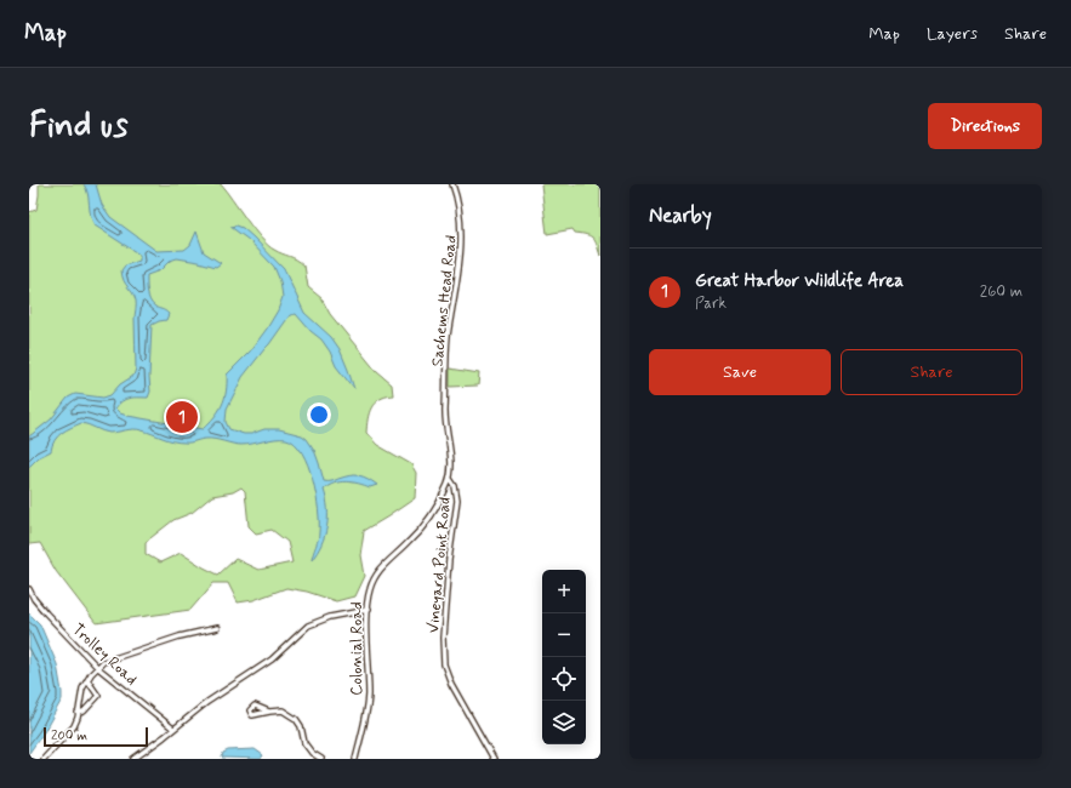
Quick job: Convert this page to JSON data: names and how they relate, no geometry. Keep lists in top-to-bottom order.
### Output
{
  "streets": {
    "street": [
      "Sachems Head Road",
      "Vineyard Point Road",
      "Colonial Road",
      "Trolley Road"
    ]
  },
  "crossings": [
    ["Sachems Head Road", "Vineyard Point Road"],
    ["Sachems Head Road", "Colonial Road"],
    ["Vineyard Point Road", "Colonial Road"]
  ],
  "scale_bar": "200 m",
  "page": {
    "header": "Map",
    "nav": ["Map", "Layers", "Share"],
    "buttons": [
      "Directions",
      ["Save", "Share"]
    ],
    "title": "Find us",
    "heading": "Nearby",
    "list": [
      {
        "mark": "1",
        "name": "Great Harbor Wildlife Area",
        "note": "Park",
        "value": "260 m"
      }
    ],
    "pins": "1",
    "map_buttons": ["+", "−"],
    "scale": "200 m"
  }
}
